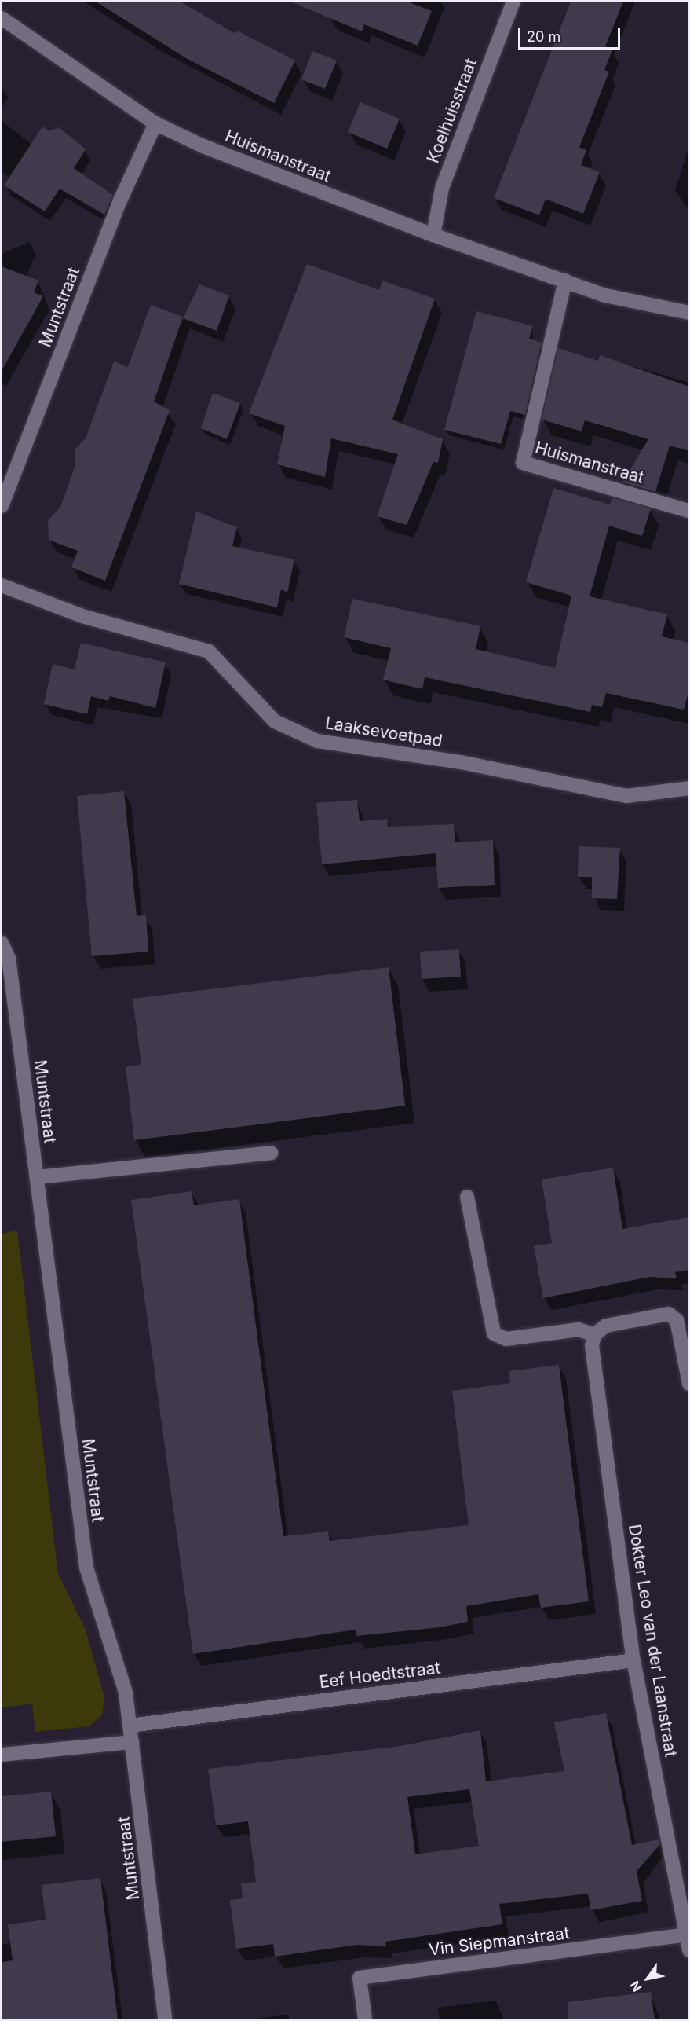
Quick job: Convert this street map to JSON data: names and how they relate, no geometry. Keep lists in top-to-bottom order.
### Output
{
  "streets": {
    "street": [
      "Koelhuisstraat",
      "Huismanstraat",
      "Muntstraat",
      "Laaksevoetpad",
      "Dokter Leo van der Laanstraat",
      "Eef Hoedtstraat",
      "Vin Siepmanstraat"
    ]
  },
  "crossings": [
    ["Koelhuisstraat", "Huismanstraat"],
    ["Huismanstraat", "Muntstraat"],
    ["Muntstraat", "Eef Hoedtstraat"],
    ["Dokter Leo van der Laanstraat", "Eef Hoedtstraat"],
    ["Dokter Leo van der Laanstraat", "Vin Siepmanstraat"]
  ],
  "scale_bar": "20 m",
  "north": "bottom left"
}
